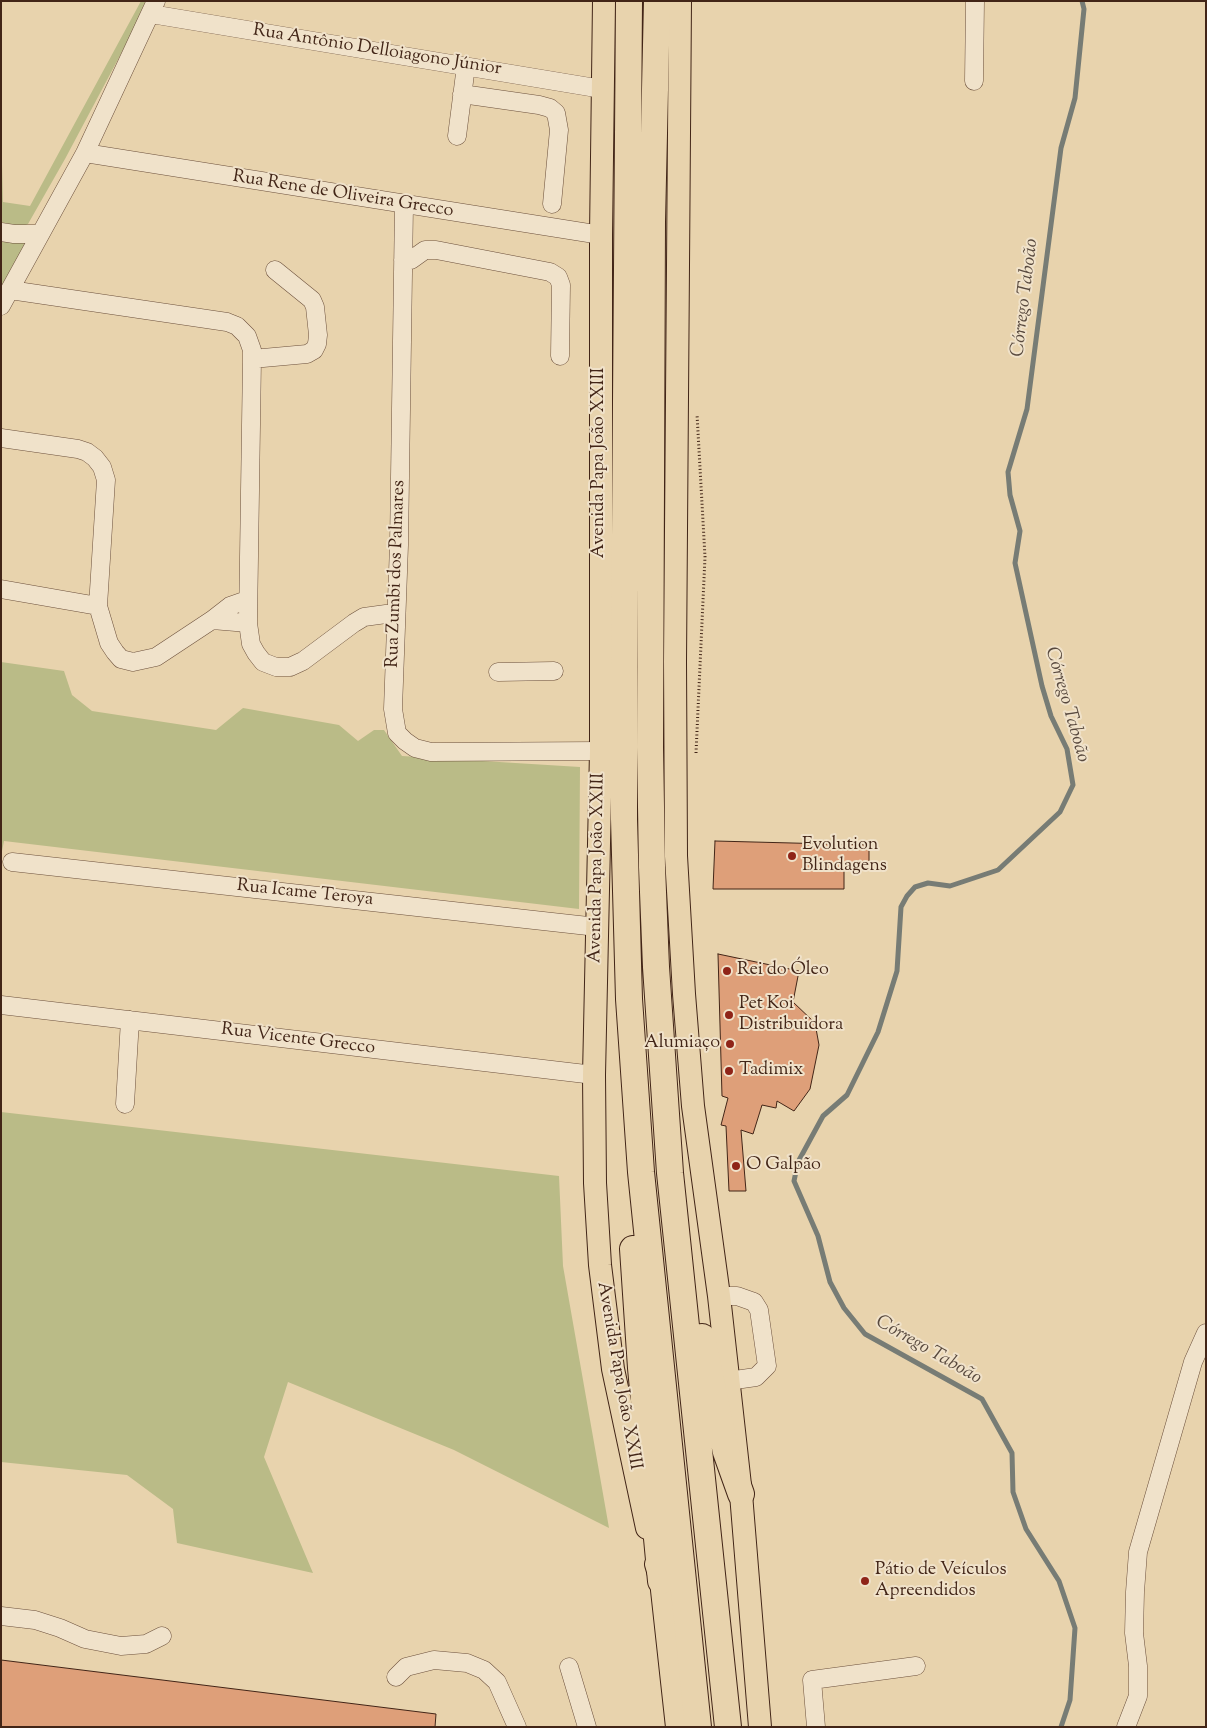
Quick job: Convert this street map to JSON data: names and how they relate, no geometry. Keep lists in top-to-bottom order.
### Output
{
  "streets": {
    "highway": ["Avenida Papa João XXIII"],
    "street": [
      "Rua Antônio Delloiagono Júnior",
      "Rua Rene de Oliveira Grecco",
      "Rua Zumbi dos Palmares",
      "Rua Icame Teroya",
      "Rua Vicente Grecco"
    ]
  },
  "crossings": [
    ["Rua Antônio Delloiagono Júnior", "Avenida Papa João XXIII"],
    ["Rua Rene de Oliveira Grecco", "Avenida Papa João XXIII"],
    ["Rua Rene de Oliveira Grecco", "Rua Zumbi dos Palmares"],
    ["Avenida Papa João XXIII", "Rua Zumbi dos Palmares"],
    ["Avenida Papa João XXIII", "Rua Icame Teroya"],
    ["Avenida Papa João XXIII", "Rua Vicente Grecco"]
  ],
  "water": ["Córrego Taboão"],
  "places": [
    "Evolution Blindagens",
    "Rei do Óleo",
    "Pet Koi Distribuidora",
    "Alumiaço",
    "Tadimix",
    "O Galpão",
    "Pátio de Veículos Apreendidos"
  ]
}
